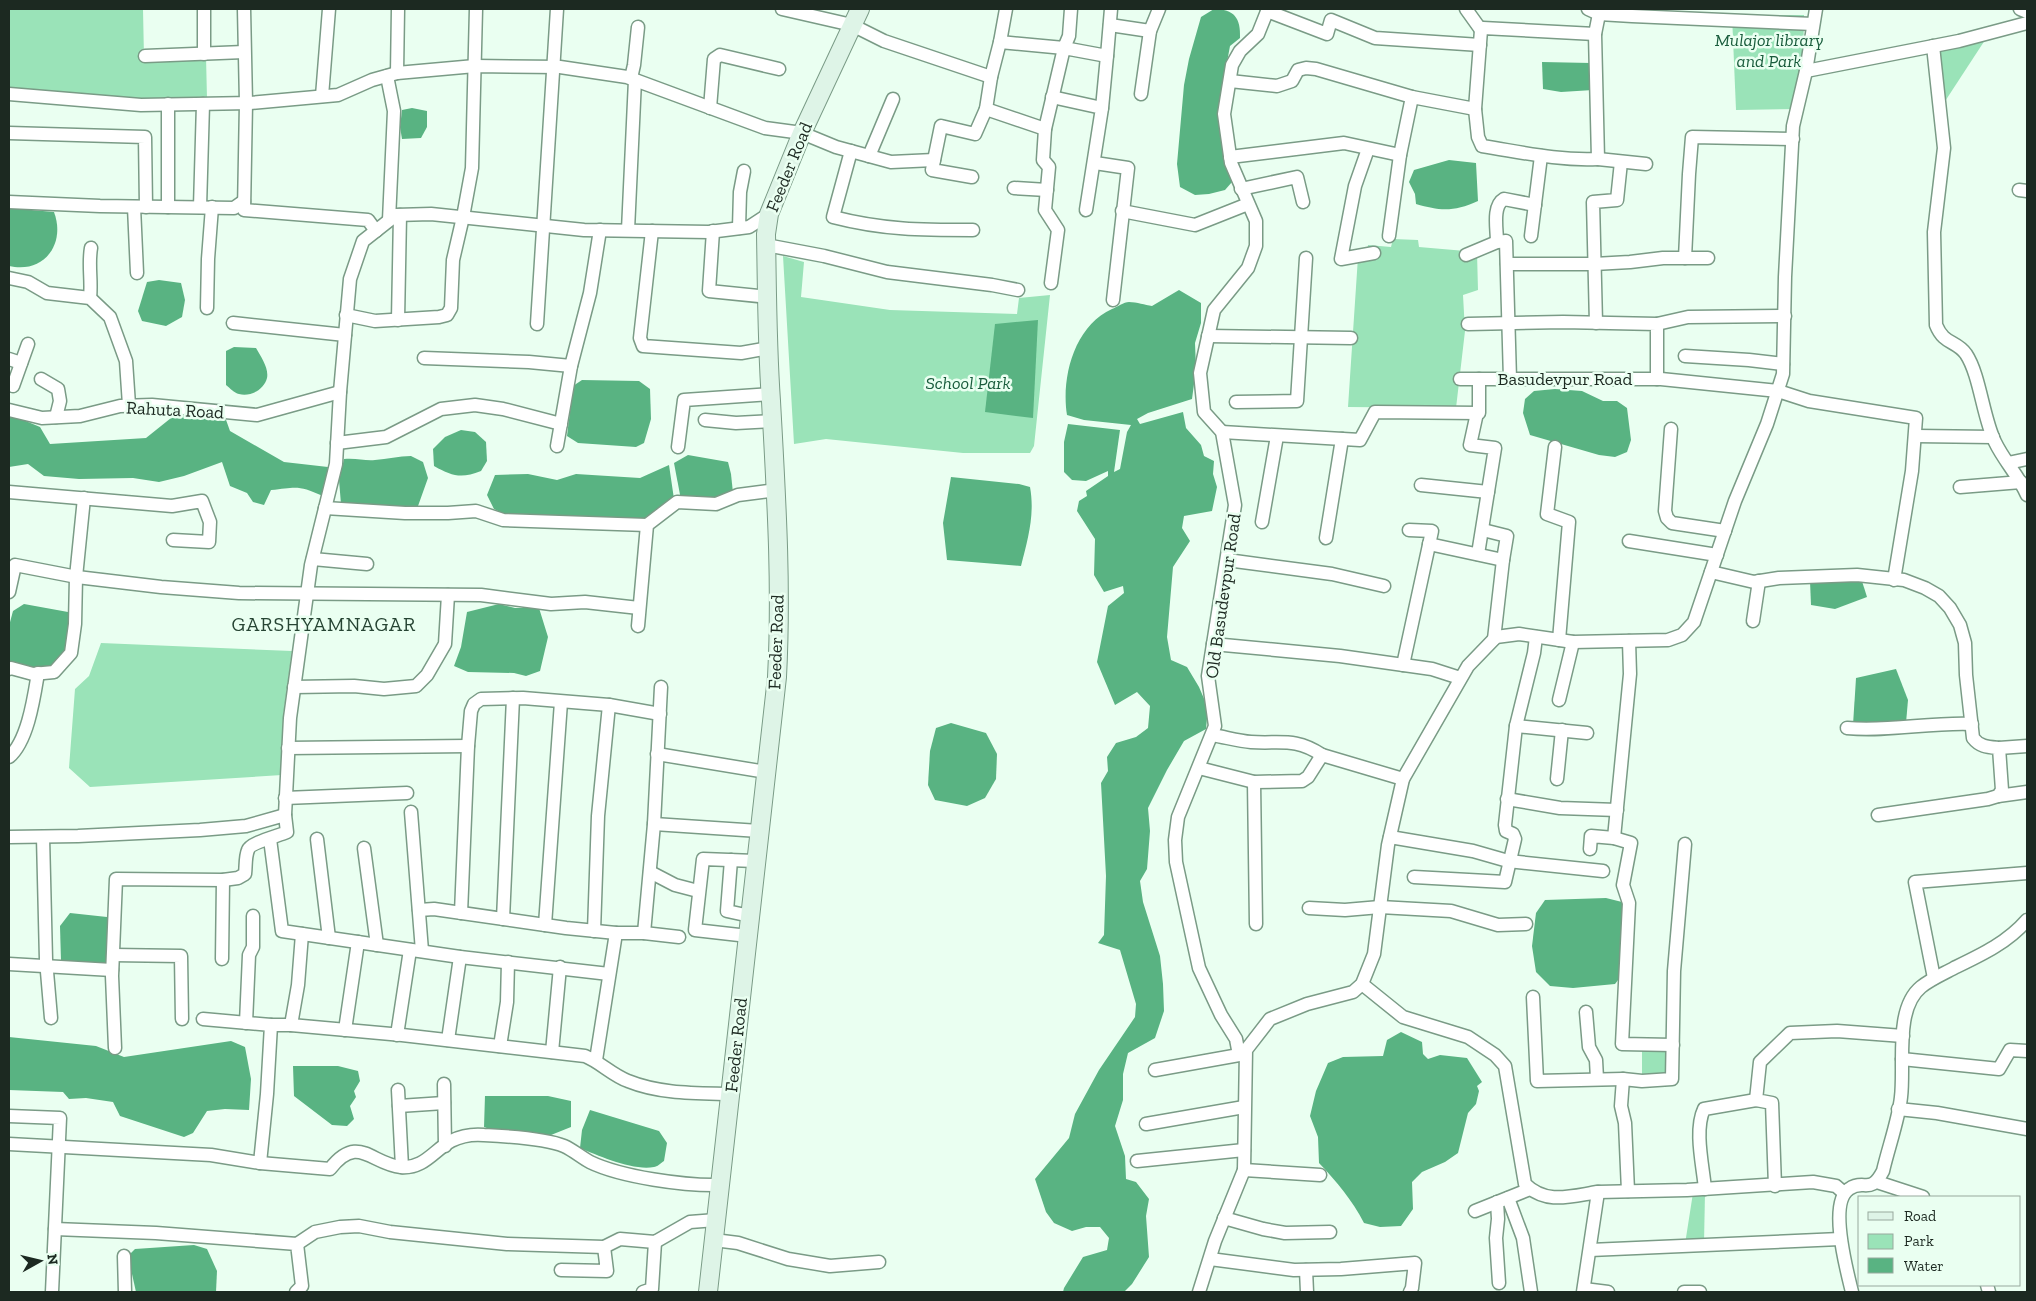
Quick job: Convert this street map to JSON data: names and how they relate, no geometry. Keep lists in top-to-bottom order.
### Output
{
  "streets": {
    "street": [
      "Feeder Road",
      "Basudevpur Road",
      "Rahuta Road",
      "Old Basudevpur Road"
    ]
  },
  "districts": ["GARSHYAMNAGAR"],
  "parks": ["Mulajor library and Park", "School Park"],
  "legend": ["Road", "Park", "Water"],
  "north": "right"
}
